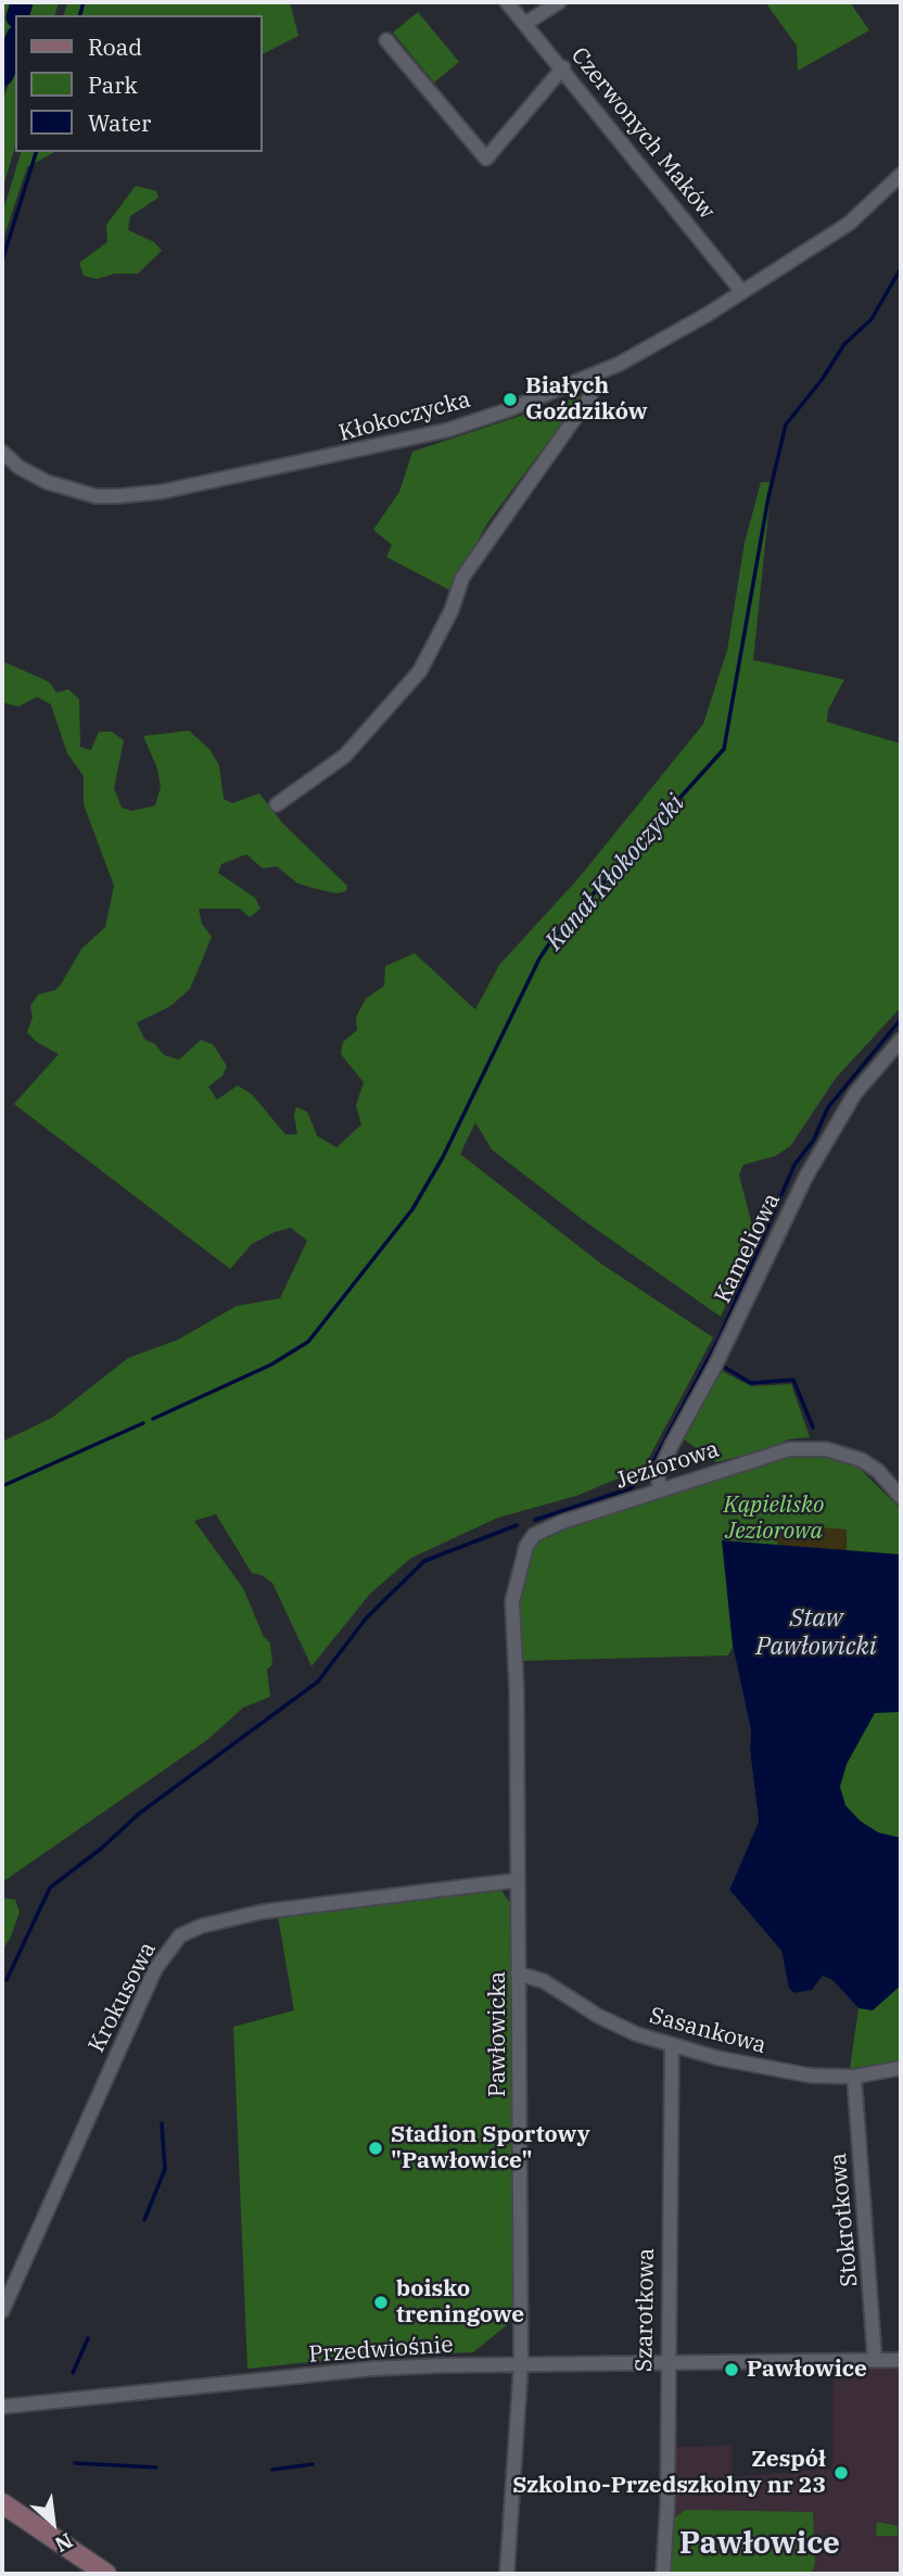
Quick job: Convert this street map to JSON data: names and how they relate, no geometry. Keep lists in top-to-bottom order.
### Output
{
  "streets": {
    "street": [
      "Czerwonych Maków",
      "Kłokoczycka",
      "Kameliowa",
      "Jeziorowa",
      "Krokusowa",
      "Sasankowa",
      "Pawłowicka",
      "Stokrotkowa",
      "Szarotkowa",
      "Przedwiośnie"
    ]
  },
  "crossings": [
    ["Czerwonych Maków", "Kłokoczycka"],
    ["Kameliowa", "Jeziorowa"],
    ["Jeziorowa", "Pawłowicka"],
    ["Krokusowa", "Pawłowicka"],
    ["Sasankowa", "Pawłowicka"],
    ["Sasankowa", "Stokrotkowa"],
    ["Sasankowa", "Szarotkowa"],
    ["Pawłowicka", "Przedwiośnie"],
    ["Stokrotkowa", "Przedwiośnie"],
    ["Szarotkowa", "Przedwiośnie"]
  ],
  "districts": ["Pawłowice"],
  "water": ["Kanał Kłokoczycki", "Staw Pawłowicki"],
  "parks": ["Kąpielisko Jeziorowa"],
  "places": [
    "Białych Goździków",
    "Stadion Sportowy \"Pawłowice\"",
    "boisko treningowe",
    "Pawłowice",
    "Zespół Szkolno-Przedszkolny nr 23"
  ],
  "legend": ["Road", "Park", "Water"],
  "north": "bottom right"
}
